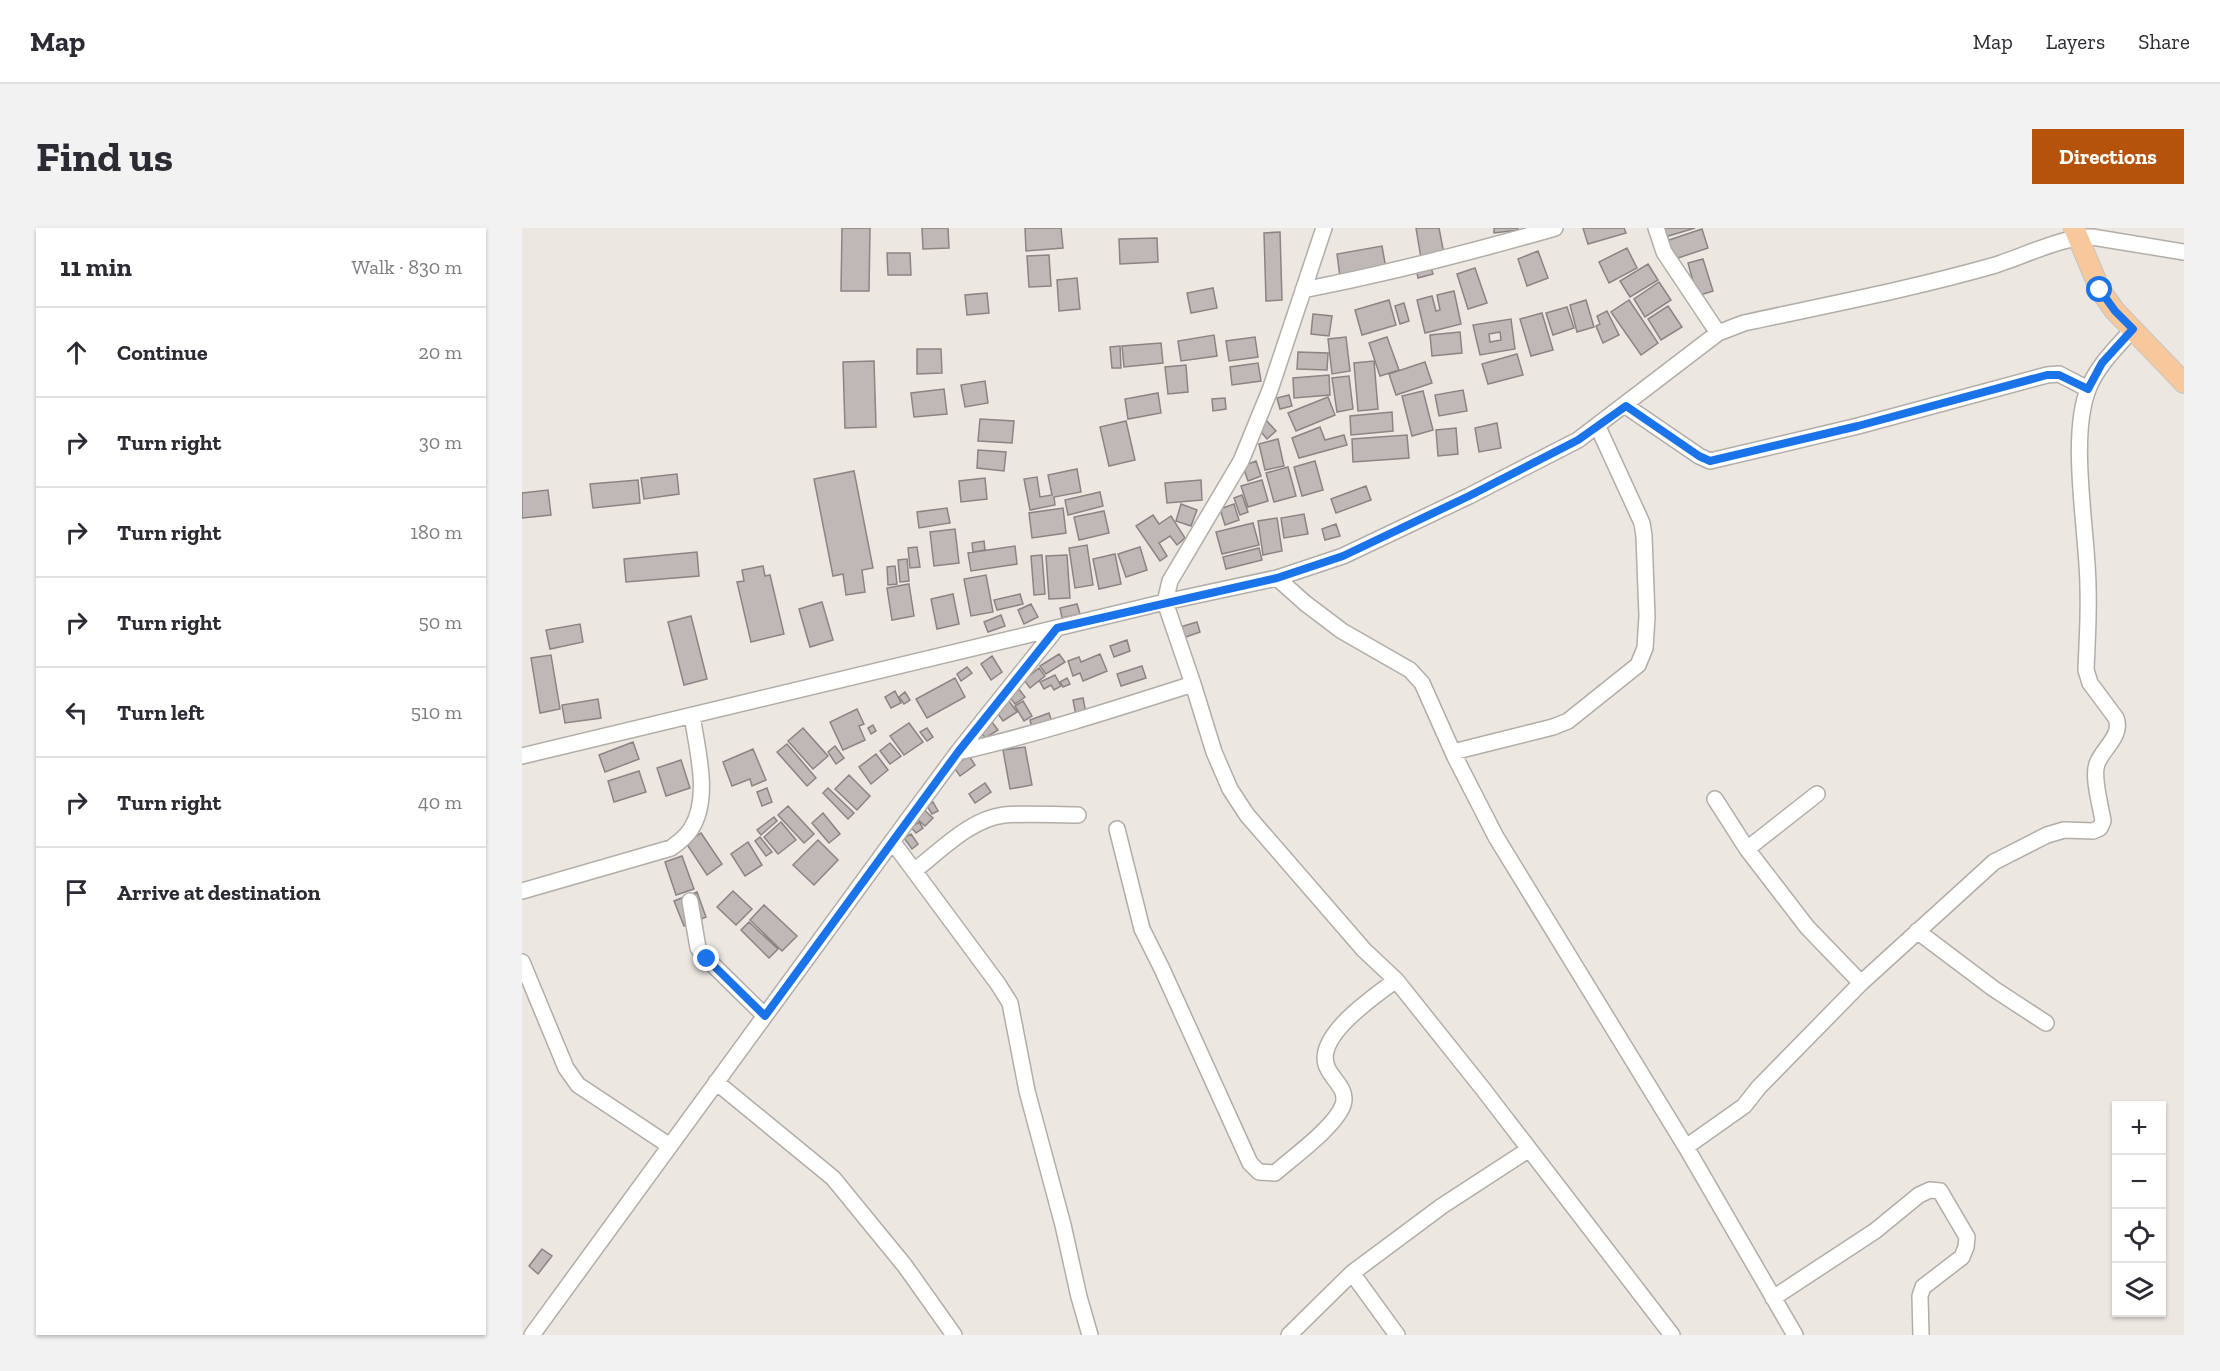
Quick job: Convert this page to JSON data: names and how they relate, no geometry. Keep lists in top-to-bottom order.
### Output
{
  "page": {
    "header": "Map",
    "nav": ["Map", "Layers", "Share"],
    "buttons": "Directions",
    "title": "Find us",
    "heading": ["11 min", "Walk · 830 m"],
    "list": [
      ["Continue", "20 m"],
      ["Turn right", "30 m"],
      ["Turn right", "180 m"],
      ["Turn right", "50 m"],
      ["Turn left", "510 m"],
      ["Turn right", "40 m"],
      "Arrive at destination"
    ],
    "map_buttons": ["+", "−"]
  }
}
